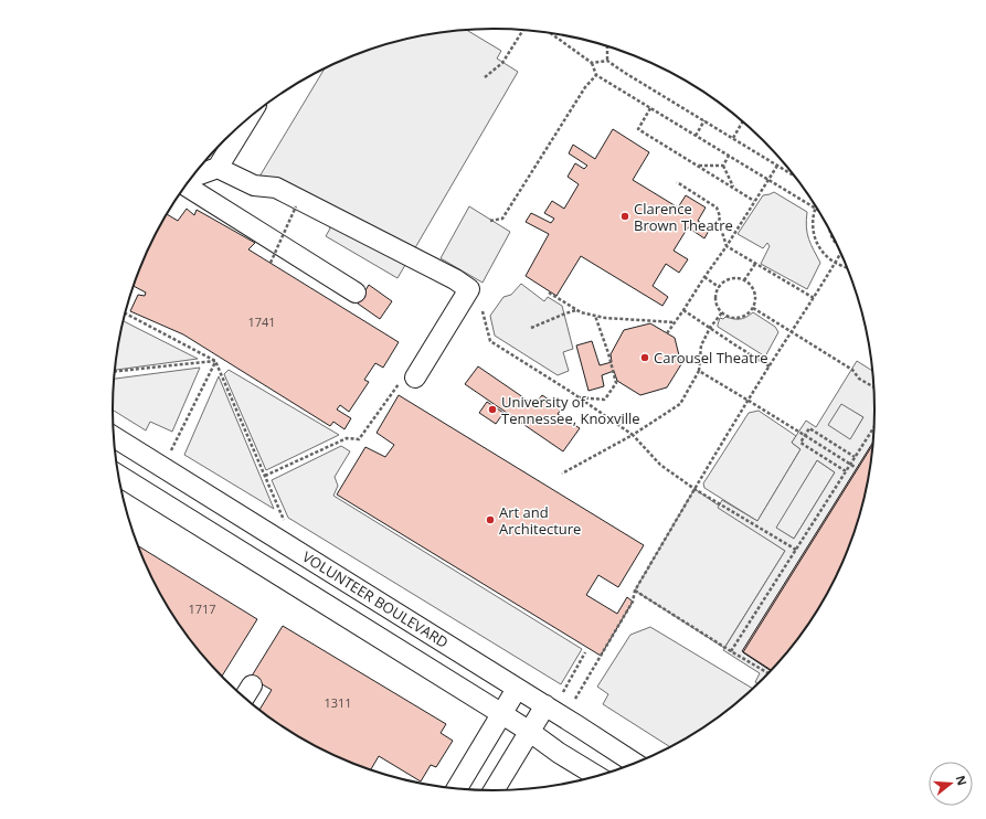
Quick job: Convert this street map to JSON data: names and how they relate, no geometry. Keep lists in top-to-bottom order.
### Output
{
  "streets": {
    "street": ["VOLUNTEER BOULEVARD"]
  },
  "places": [
    "Clarence Brown Theatre",
    "Carousel Theatre",
    "University of Tennessee, Knoxville",
    "Art and Architecture"
  ],
  "house_numbers": ["1741", "1717", "1311"],
  "north": "right"
}
